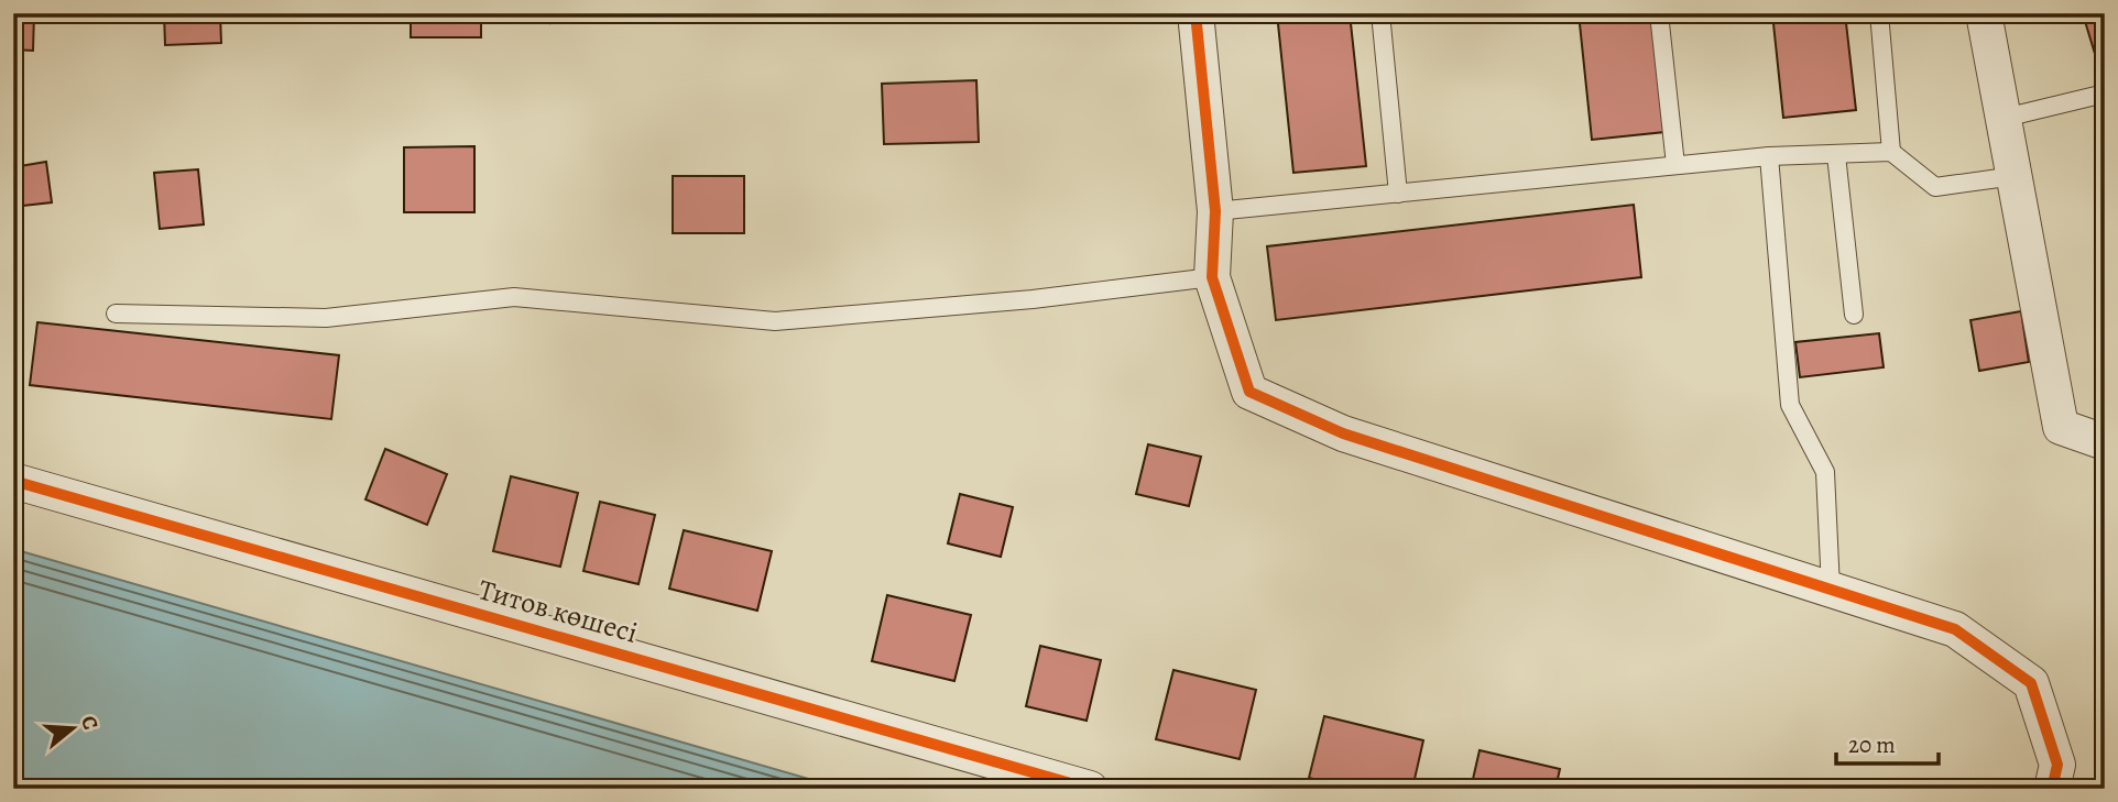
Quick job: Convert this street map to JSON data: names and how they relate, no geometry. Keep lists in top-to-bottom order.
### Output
{
  "streets": {
    "street": ["Титов көшесі"]
  },
  "scale_bar": "20 m",
  "north": "right"
}
